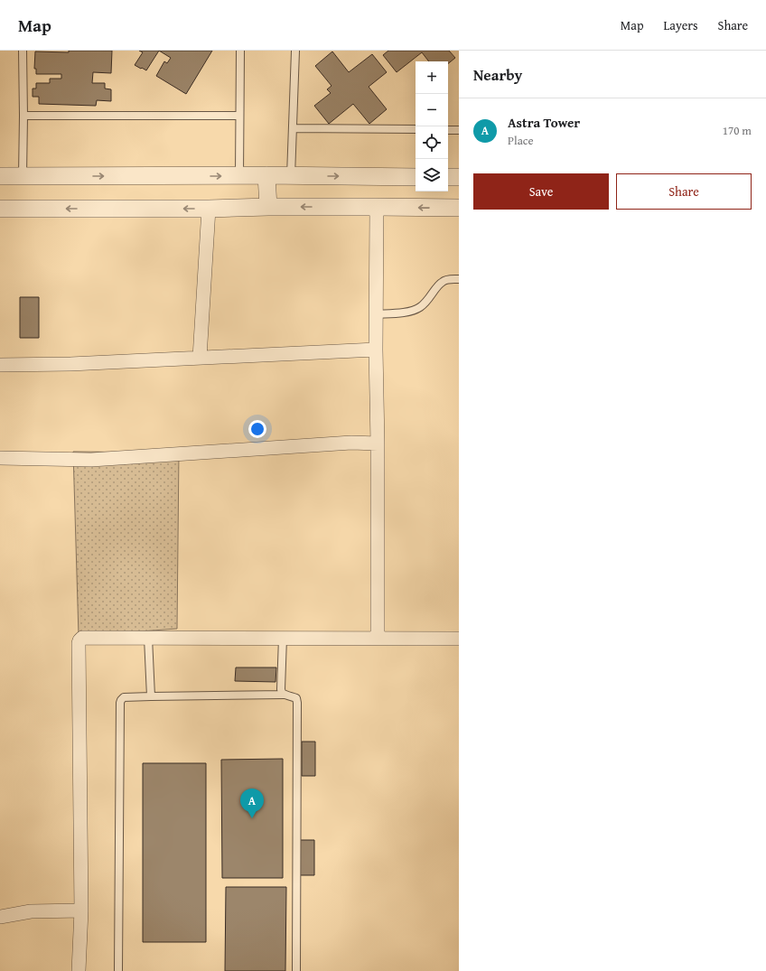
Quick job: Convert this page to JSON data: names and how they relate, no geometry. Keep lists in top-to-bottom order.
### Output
{
  "page": {
    "header": "Map",
    "nav": ["Map", "Layers", "Share"],
    "heading": "Nearby",
    "map_buttons": ["+", "−"],
    "list": [
      {
        "mark": "A",
        "name": "Astra Tower",
        "note": "Place",
        "value": "170 m"
      }
    ],
    "buttons": ["Save", "Share"],
    "pins": "A"
  }
}
